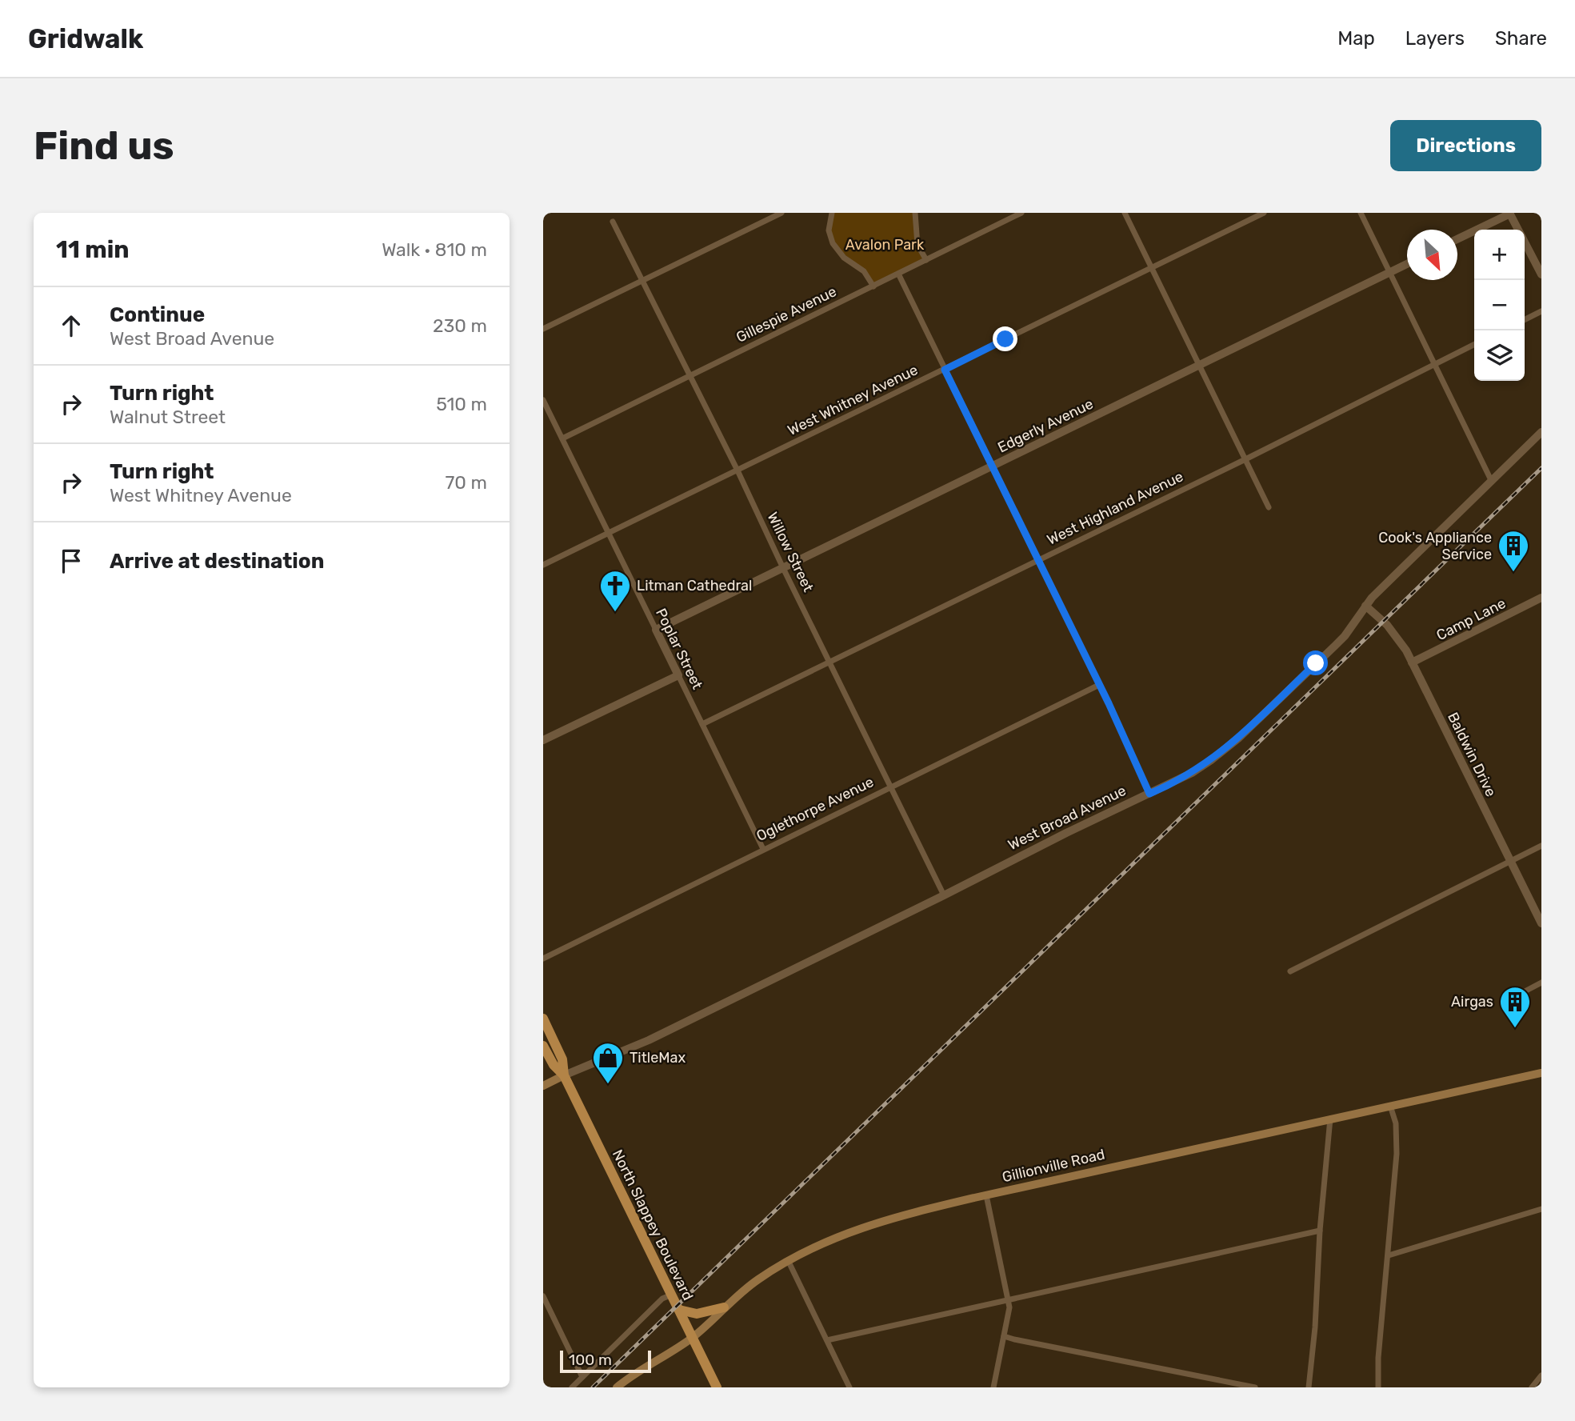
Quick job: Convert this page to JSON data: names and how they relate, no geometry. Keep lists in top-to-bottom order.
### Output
{
  "streets": {
    "main road": ["West Broad Avenue", "Gillionville Road", "North Slappey Boulevard"],
    "street": [
      "Gillespie Avenue",
      "West Whitney Avenue",
      "Edgerly Avenue",
      "West Highland Avenue",
      "Willow Street",
      "Camp Lane",
      "Poplar Street",
      "Baldwin Drive",
      "Oglethorpe Avenue"
    ]
  },
  "crossings": [
    ["Gillespie Avenue", "Willow Street"],
    ["Gillespie Avenue", "Poplar Street"],
    ["West Whitney Avenue", "Willow Street"],
    ["West Whitney Avenue", "Poplar Street"],
    ["Edgerly Avenue", "Willow Street"],
    ["Edgerly Avenue", "Poplar Street"],
    ["West Highland Avenue", "Willow Street"],
    ["West Highland Avenue", "Poplar Street"],
    ["Willow Street", "Oglethorpe Avenue"],
    ["Willow Street", "West Broad Avenue"],
    ["Camp Lane", "Baldwin Drive"],
    ["Poplar Street", "Oglethorpe Avenue"],
    ["Baldwin Drive", "West Broad Avenue"],
    ["West Broad Avenue", "North Slappey Boulevard"],
    ["Gillionville Road", "North Slappey Boulevard"]
  ],
  "parks": ["Avalon Park"],
  "places": {
    "building": ["Cook's Appliance Service", "Airgas"],
    "church": ["Litman Cathedral"],
    "shop": ["TitleMax"]
  },
  "scale_bar": "100 m",
  "north": "bottom right",
  "page": {
    "header": "Gridwalk",
    "nav": ["Map", "Layers", "Share"],
    "buttons": "Directions",
    "title": "Find us",
    "heading": ["11 min", "Walk · 810 m"],
    "map_buttons": ["+", "−"],
    "list": [
      ["Continue", "West Broad Avenue", "230 m"],
      ["Turn right", "Walnut Street", "510 m"],
      ["Turn right", "West Whitney Avenue", "70 m"],
      "Arrive at destination"
    ],
    "scale": "100 m"
  }
}
